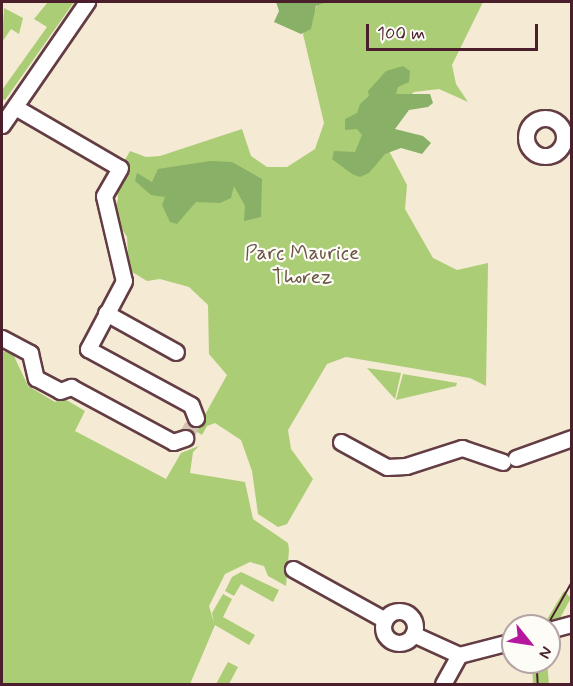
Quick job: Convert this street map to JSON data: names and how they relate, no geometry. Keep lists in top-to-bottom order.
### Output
{
  "parks": ["Parc Maurice Thorez"],
  "scale_bar": "100 m",
  "north": "bottom right"
}
